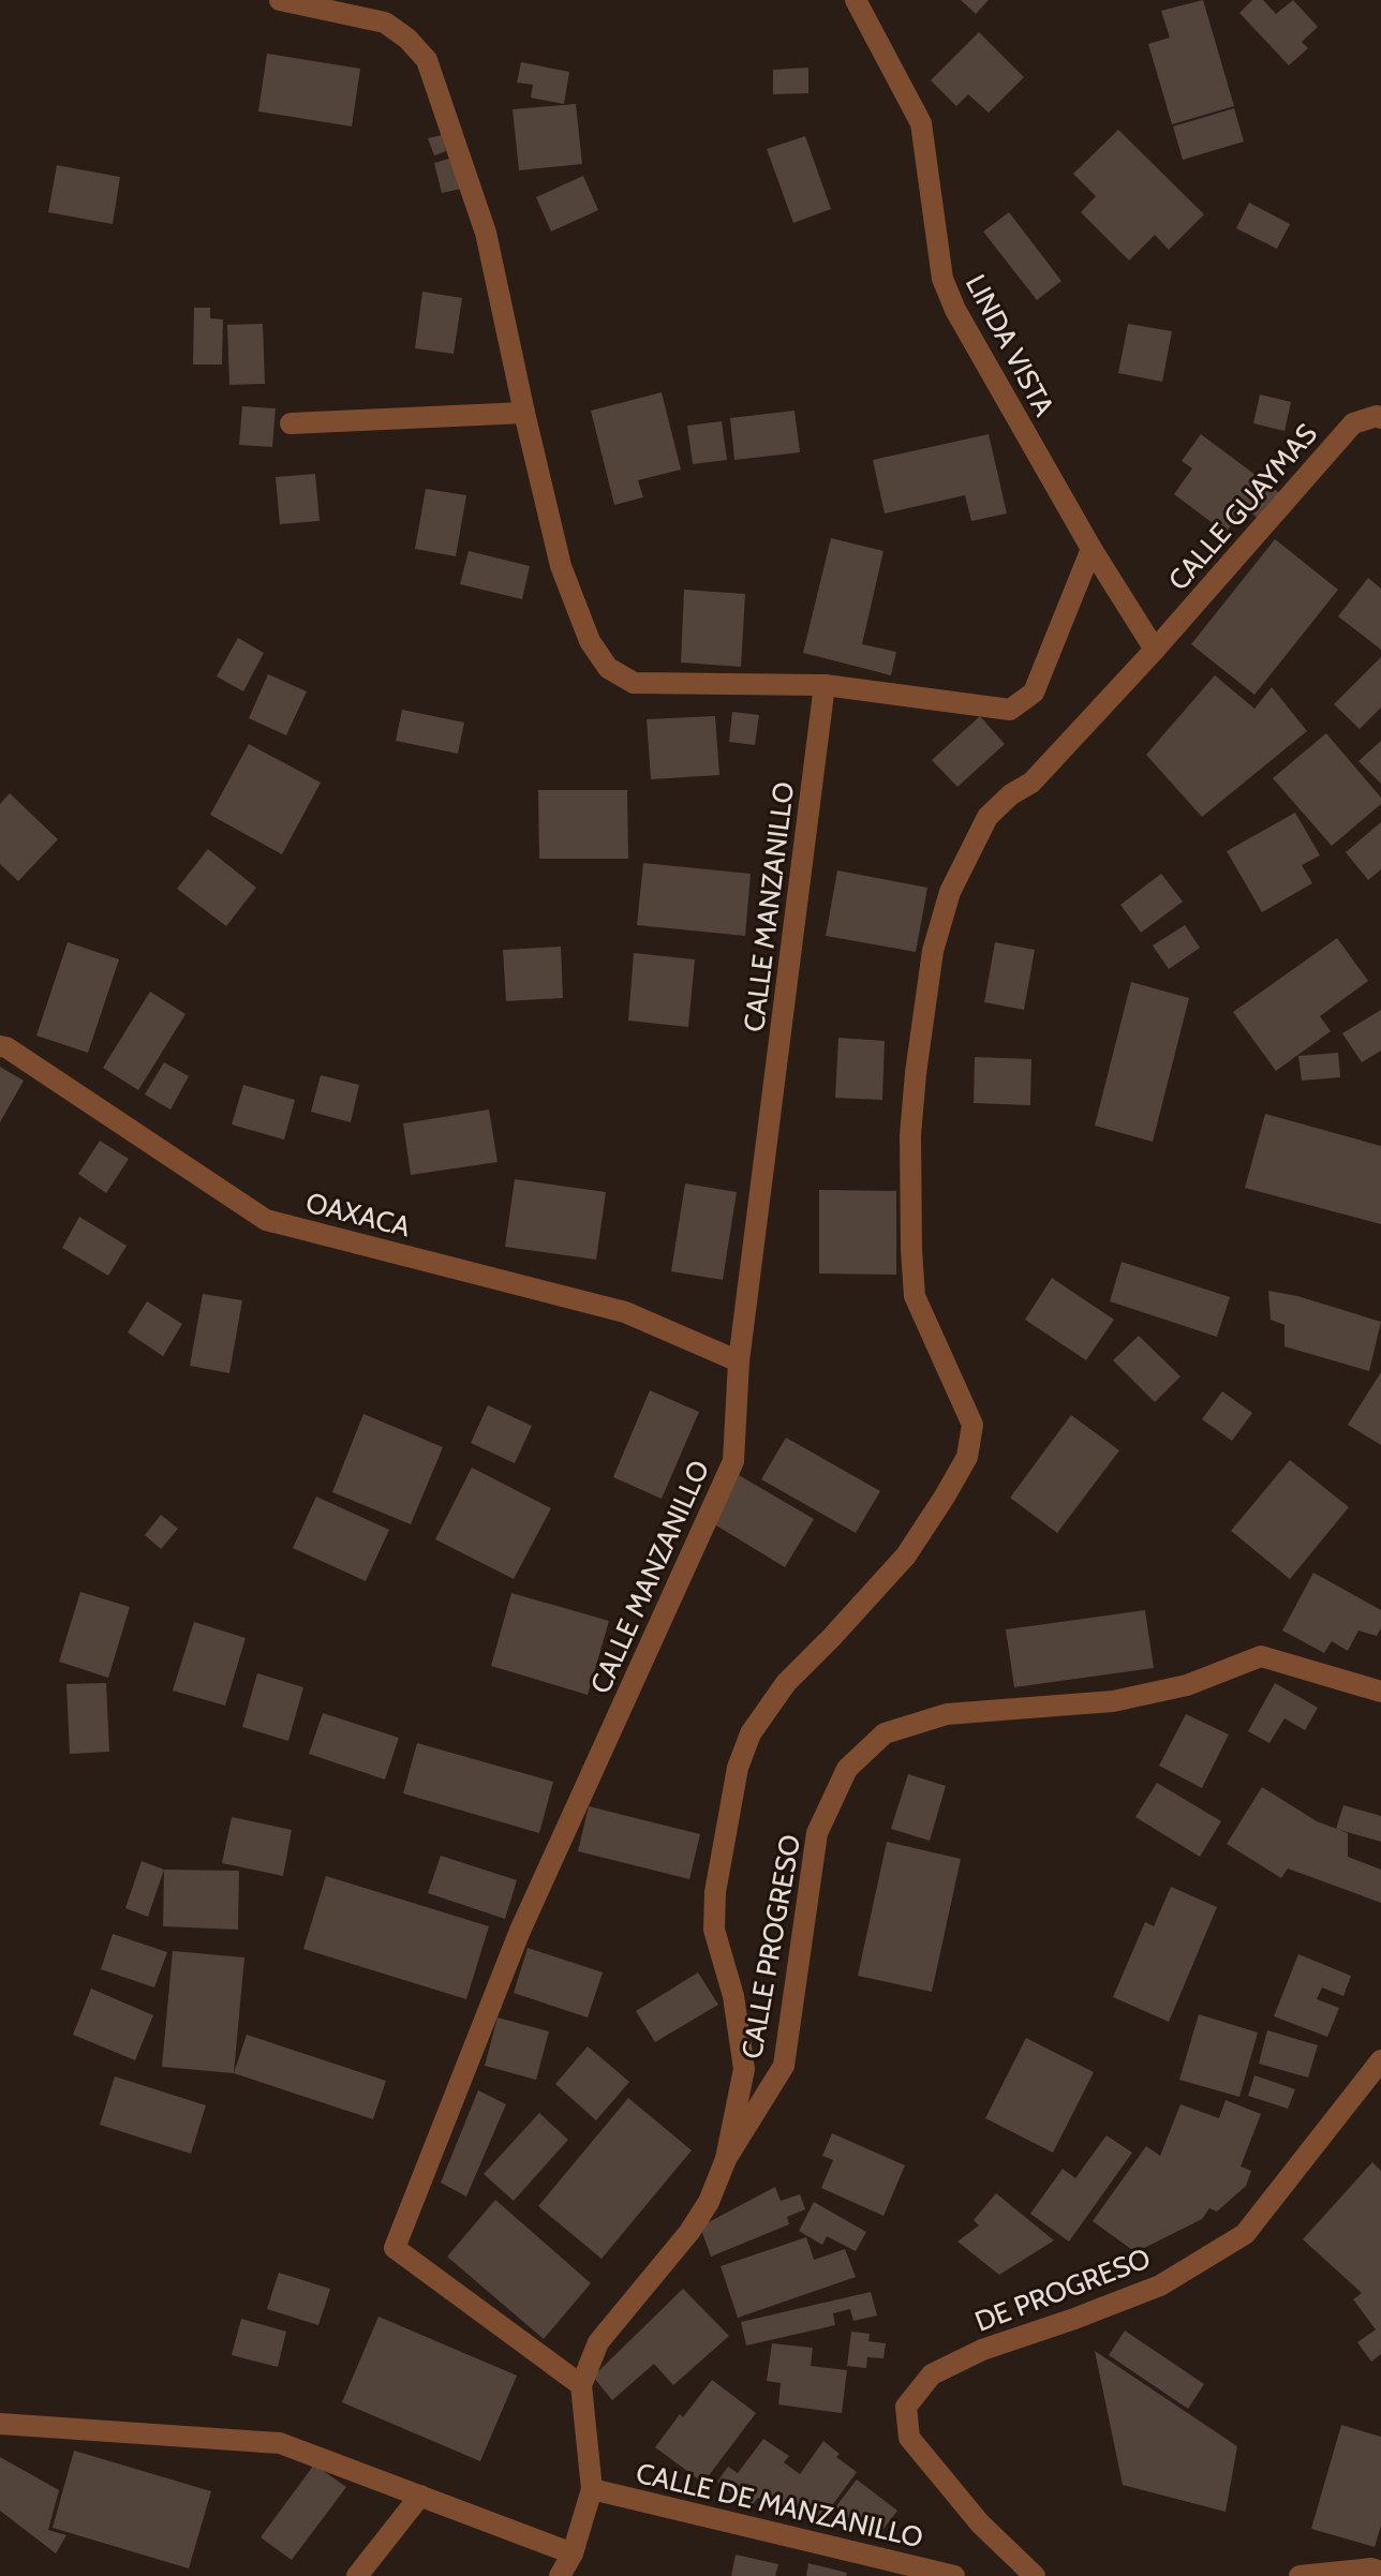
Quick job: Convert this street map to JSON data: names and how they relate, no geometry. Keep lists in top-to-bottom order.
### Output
{
  "streets": {
    "street": [
      "LINDA VISTA",
      "CALLE GUAYMAS",
      "CALLE MANZANILLO",
      "OAXACA",
      "CALLE PROGRESO",
      "DE PROGRESO",
      "CALLE DE MANZANILLO"
    ]
  },
  "crossings": [
    ["LINDA VISTA", "CALLE GUAYMAS"],
    ["CALLE GUAYMAS", "CALLE PROGRESO"],
    ["CALLE MANZANILLO", "OAXACA"],
    ["CALLE MANZANILLO", "CALLE PROGRESO"],
    ["CALLE PROGRESO", "CALLE DE MANZANILLO"]
  ]
}
